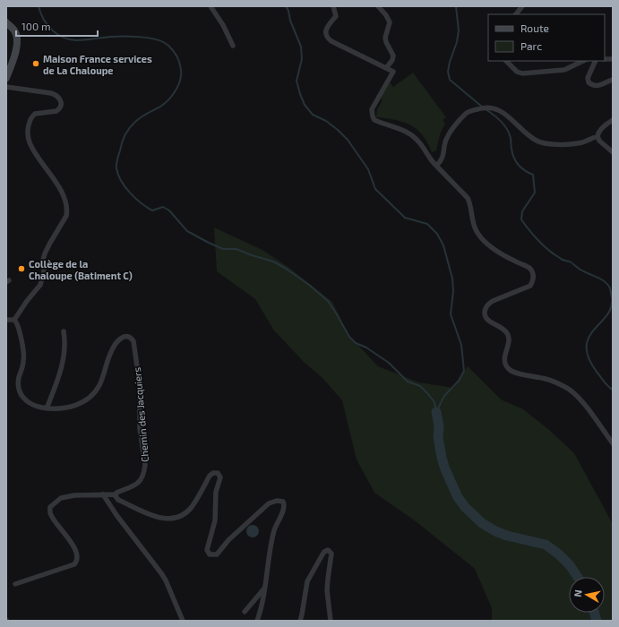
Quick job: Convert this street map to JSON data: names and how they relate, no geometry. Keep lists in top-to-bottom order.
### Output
{
  "streets": {
    "street": ["Chemin des Jacquiers"]
  },
  "places": ["Maison France services de La Chaloupe", "Collège de la Chaloupe (Batiment C)"],
  "legend": ["Route", "Parc"],
  "scale_bar": "100 m",
  "north": "left"
}
